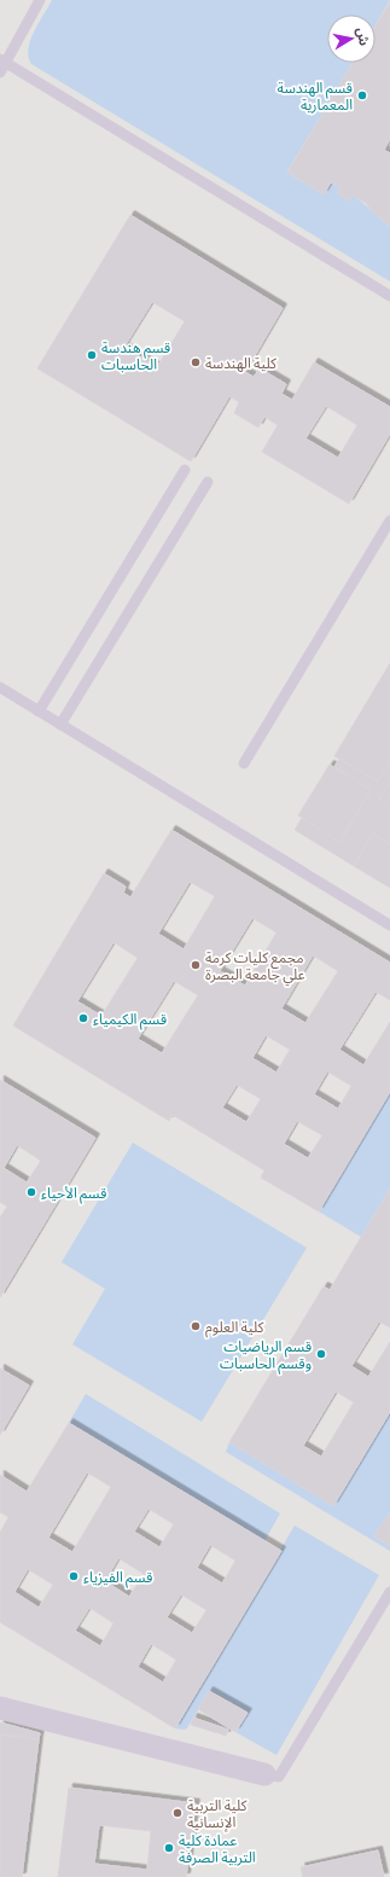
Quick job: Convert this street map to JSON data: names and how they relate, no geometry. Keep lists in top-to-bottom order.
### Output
{
  "places": [
    "قسم الهندسة المعمارية",
    "قسم هندسة الحاسبات",
    "كلية الهندسة",
    "مجمع كليات كرمة علي جامعة البصرة",
    "قسم الكيمياء",
    "قسم الأحياء",
    "كلية العلوم",
    "قسم الرياضيات وقسم الحاسبات",
    "قسم الفيزياء",
    "كلية التربية الإنسانية",
    "عمادة كلية التربية الصرفة"
  ],
  "north": "right"
}
